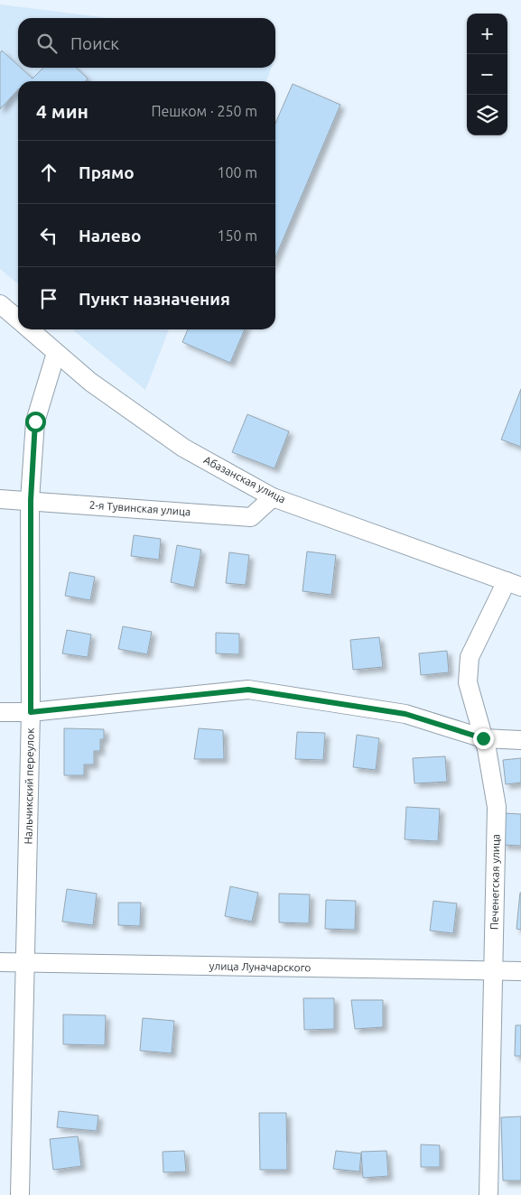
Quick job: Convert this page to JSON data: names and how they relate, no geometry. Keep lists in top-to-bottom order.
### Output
{
  "streets": {
    "street": [
      "Абазанская улица",
      "2-я Тувинская улица",
      "Нальчикский переулок",
      "Печенегская улица",
      "улица Луначарского"
    ]
  },
  "crossings": [
    ["Абазанская улица", "2-я Тувинская улица"],
    ["Абазанская улица", "Нальчикский переулок"],
    ["Абазанская улица", "Печенегская улица"],
    ["2-я Тувинская улица", "Нальчикский переулок"],
    ["Нальчикский переулок", "улица Луначарского"],
    ["Печенегская улица", "улица Луначарского"]
  ],
  "page": {
    "map_buttons": ["+", "−"],
    "search": "Поиск",
    "heading": ["4 мин", "Пешком · 250 m"],
    "list": [
      ["Прямо", "100 m"],
      ["Налево", "150 m"],
      "Пункт назначения"
    ]
  }
}
